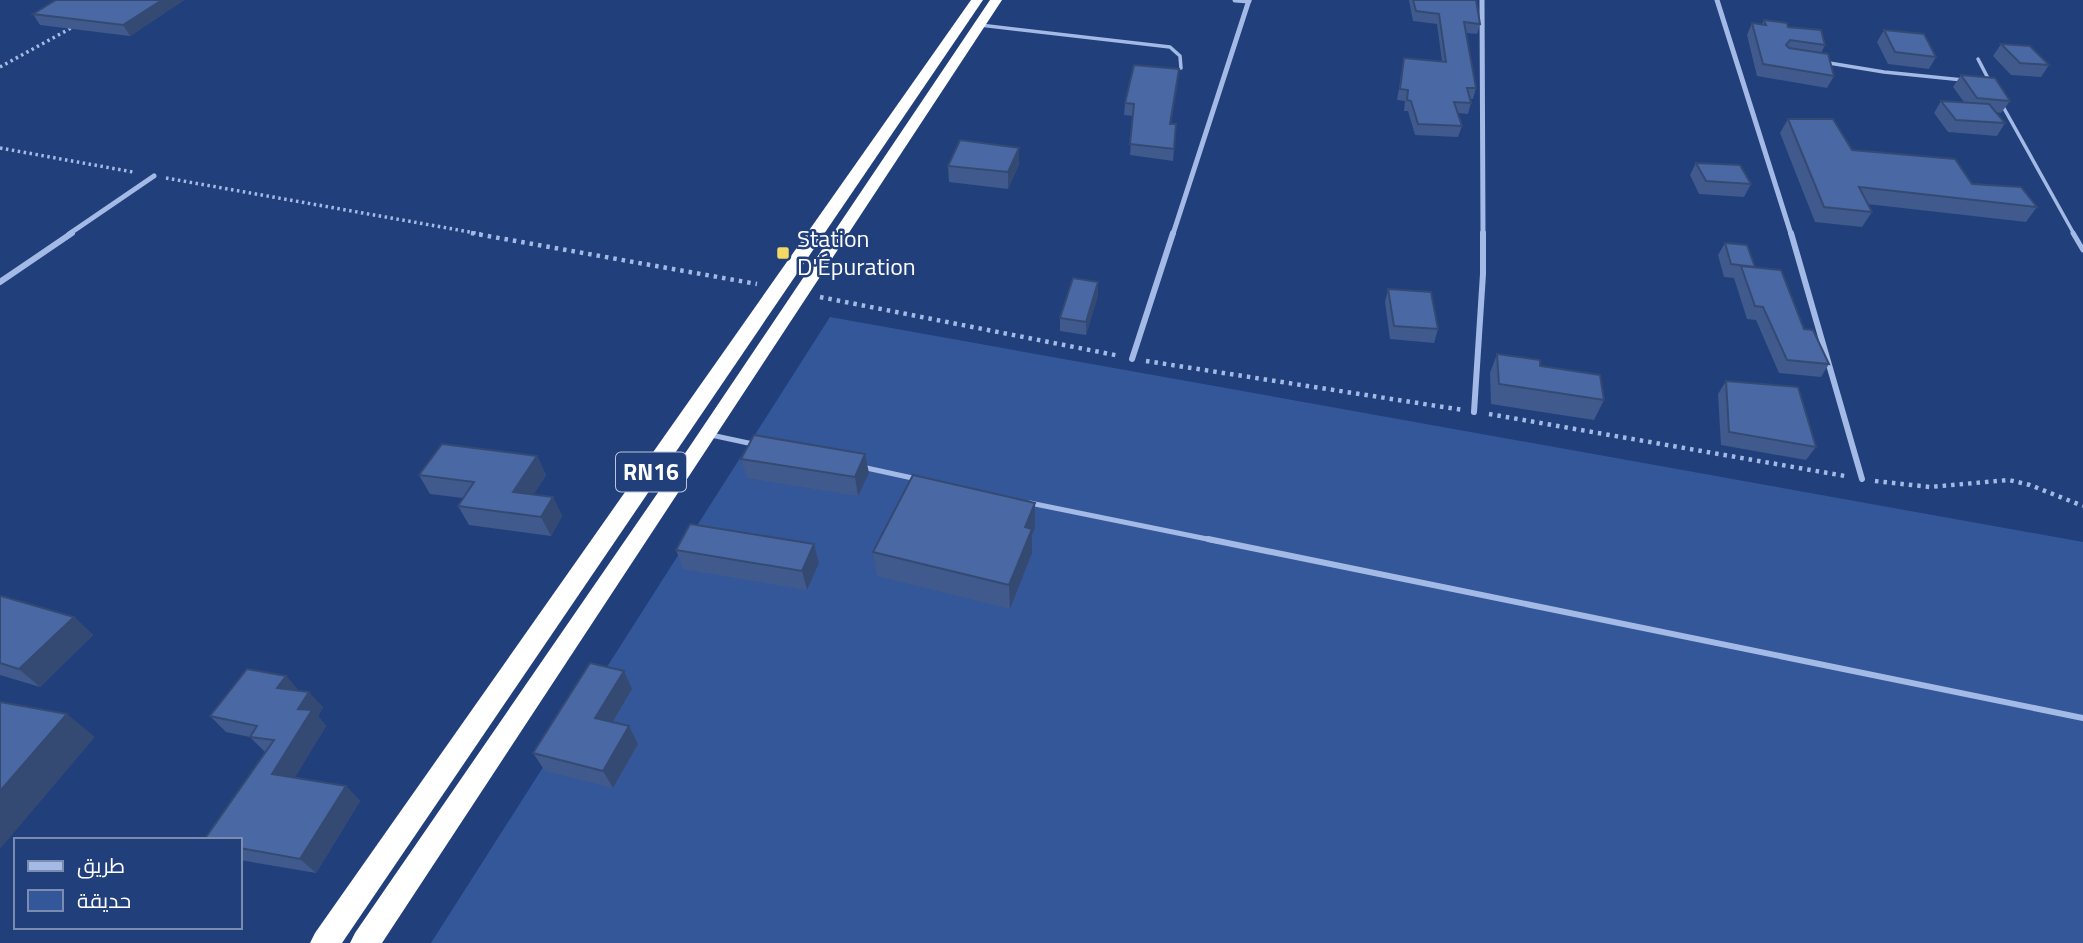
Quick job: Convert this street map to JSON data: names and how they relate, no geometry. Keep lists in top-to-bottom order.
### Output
{
  "streets": {
    "highway": ["RN16"]
  },
  "places": {
    "transit": ["Station D'Épuration"]
  },
  "legend": ["طريق", "حديقة"]
}
